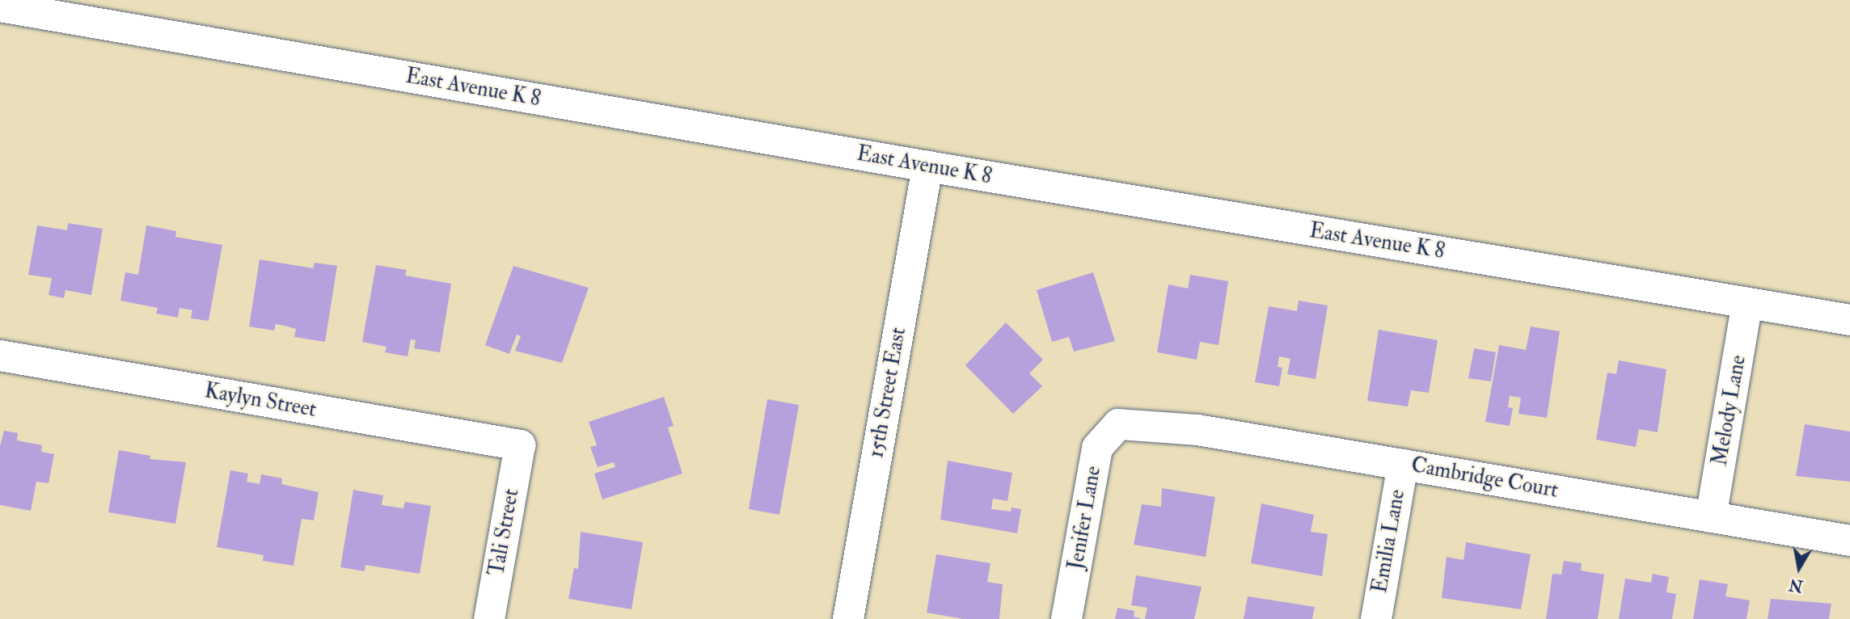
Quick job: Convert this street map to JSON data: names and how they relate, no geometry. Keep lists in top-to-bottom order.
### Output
{
  "streets": {
    "street": [
      "East Avenue K 8",
      "15th Street East",
      "Kaylyn Street",
      "Melody Lane",
      "Cambridge Court",
      "Jenifer Lane",
      "Tali Street",
      "Emilia Lane"
    ]
  },
  "crossings": [
    ["East Avenue K 8", "15th Street East"],
    ["East Avenue K 8", "Melody Lane"],
    ["Kaylyn Street", "Tali Street"],
    ["Melody Lane", "Cambridge Court"],
    ["Cambridge Court", "Jenifer Lane"],
    ["Cambridge Court", "Emilia Lane"]
  ],
  "north": "bottom"
}
